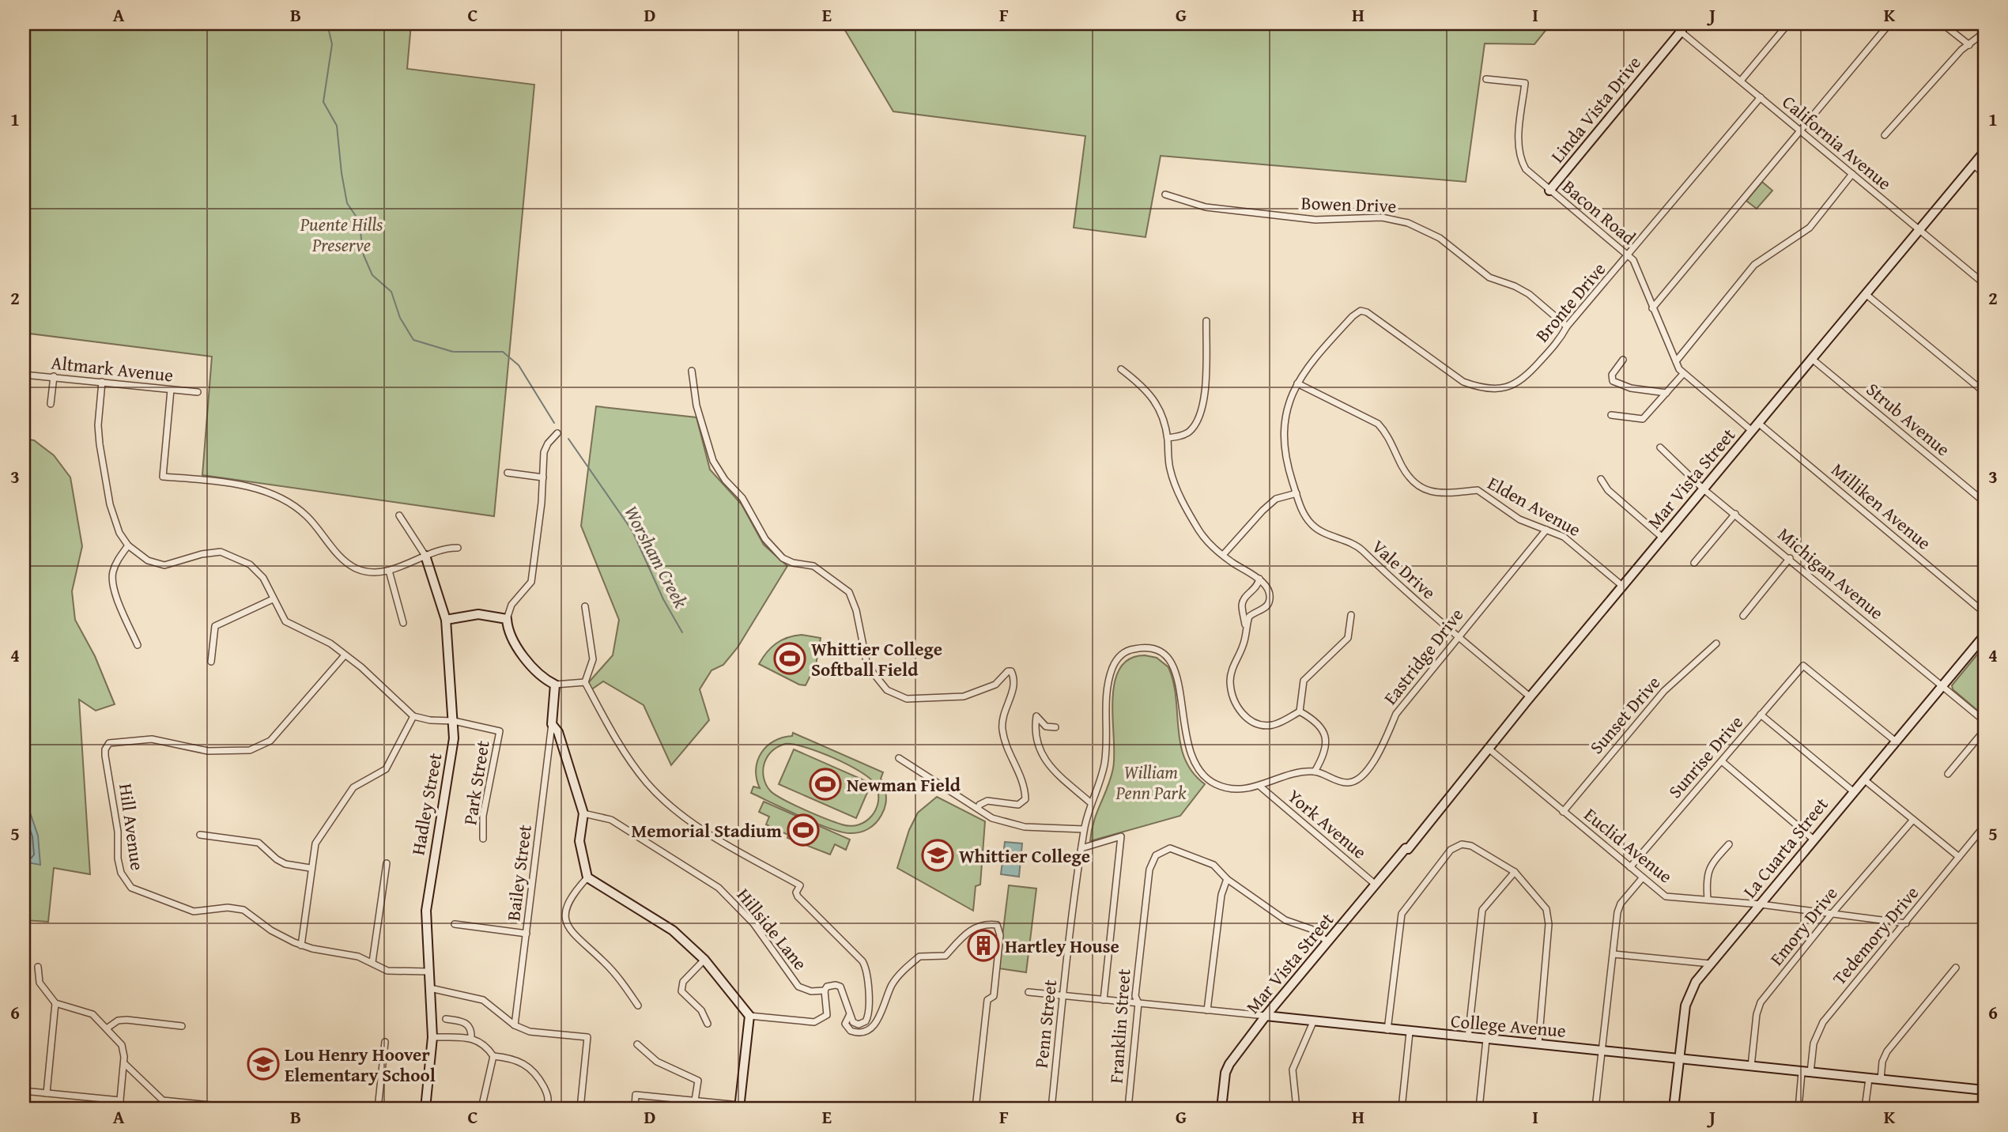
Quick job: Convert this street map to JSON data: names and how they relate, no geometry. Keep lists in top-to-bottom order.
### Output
{
  "streets": {
    "street": [
      "Linda Vista Drive",
      "California Avenue",
      "Bowen Drive",
      "Bacon Road",
      "Bronte Drive",
      "Altmark Avenue",
      "Strub Avenue",
      "Mar Vista Street",
      "Elden Avenue",
      "Milliken Avenue",
      "Vale Drive",
      "Michigan Avenue",
      "Eastridge Drive",
      "Sunset Drive",
      "Sunrise Drive",
      "Park Street",
      "Hadley Street",
      "York Avenue",
      "Hill Avenue",
      "Euclid Avenue",
      "La Cuarta Street",
      "Bailey Street",
      "Emory Drive",
      "Hillside Lane",
      "Tedemory Drive",
      "Penn Street",
      "College Avenue",
      "Franklin Street"
    ]
  },
  "crossings": [
    ["Linda Vista Drive", "California Avenue"],
    ["Linda Vista Drive", "Bacon Road"],
    ["California Avenue", "Bronte Drive"],
    ["California Avenue", "Mar Vista Street"],
    ["Bowen Drive", "Bronte Drive"],
    ["Bacon Road", "Bronte Drive"],
    ["Bacon Road", "Mar Vista Street"],
    ["Bronte Drive", "Vale Drive"],
    ["Strub Avenue", "Mar Vista Street"],
    ["Mar Vista Street", "Elden Avenue"],
    ["Mar Vista Street", "Milliken Avenue"],
    ["Mar Vista Street", "Vale Drive"],
    ["Mar Vista Street", "Michigan Avenue"],
    ["Mar Vista Street", "York Avenue"],
    ["Mar Vista Street", "Euclid Avenue"],
    ["Mar Vista Street", "College Avenue"],
    ["Elden Avenue", "Vale Drive"],
    ["Elden Avenue", "Eastridge Drive"],
    ["Vale Drive", "Eastridge Drive"],
    ["Michigan Avenue", "La Cuarta Street"],
    ["Sunset Drive", "Euclid Avenue"],
    ["Sunrise Drive", "Euclid Avenue"],
    ["Sunrise Drive", "La Cuarta Street"],
    ["Park Street", "Hadley Street"],
    ["Hadley Street", "Hill Avenue"],
    ["York Avenue", "Penn Street"],
    ["Euclid Avenue", "La Cuarta Street"],
    ["Euclid Avenue", "Emory Drive"],
    ["Euclid Avenue", "Tedemory Drive"],
    ["La Cuarta Street", "College Avenue"],
    ["Emory Drive", "College Avenue"],
    ["Tedemory Drive", "College Avenue"],
    ["Penn Street", "College Avenue"],
    ["Penn Street", "Franklin Street"],
    ["College Avenue", "Franklin Street"]
  ],
  "water": ["Worsham Creek"],
  "parks": ["Puente Hills Preserve", "William Penn Park"],
  "places": {
    "sports": ["Whittier College Softball Field", "Newman Field", "Memorial Stadium"],
    "school or university": ["Whittier College", "Lou Henry Hoover Elementary School"],
    "building": ["Hartley House"]
  },
  "grid": {
    "columns": [
      "A",
      "B",
      "C",
      "D",
      "E",
      "F",
      "G",
      "H",
      "I",
      "J",
      "K"
    ],
    "rows": [
      "1",
      "2",
      "3",
      "4",
      "5",
      "6"
    ]
  }
}
